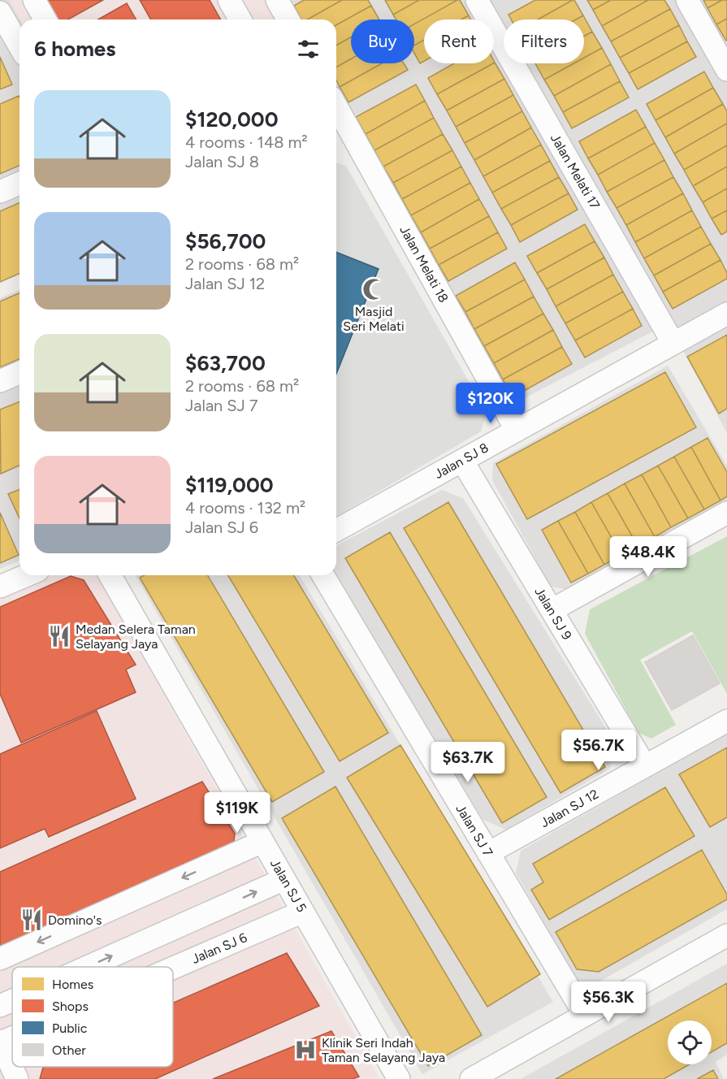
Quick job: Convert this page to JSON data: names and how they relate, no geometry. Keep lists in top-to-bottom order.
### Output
{
  "streets": {
    "street": [
      "Jalan Melati 17",
      "Jalan Melati 18",
      "Jalan SJ 8",
      "Jalan SJ 9",
      "Jalan SJ 12",
      "Jalan SJ 7",
      "Jalan SJ 5",
      "Jalan SJ 6"
    ]
  },
  "crossings": [
    ["Jalan Melati 17", "Jalan SJ 8"],
    ["Jalan Melati 18", "Jalan SJ 8"],
    ["Jalan SJ 8", "Jalan SJ 9"],
    ["Jalan SJ 9", "Jalan SJ 12"],
    ["Jalan SJ 12", "Jalan SJ 7"],
    ["Jalan SJ 5", "Jalan SJ 6"]
  ],
  "places": {
    "mosque": ["Masjid Seri Melati"],
    "restaurant": ["Medan Selera Taman Selayang Jaya", "Domino's"],
    "hospital": ["Klinik Seri Indah Taman Selayang Jaya"]
  },
  "legend": [
    "Homes",
    "Shops",
    "Public",
    "Other"
  ],
  "page": {
    "chip": ["Buy", "Rent", "Filters"],
    "heading": "6 homes",
    "list": [
      {
        "name": "$120,000",
        "note": "4 rooms · 148 m² · Jalan SJ 8"
      },
      {
        "name": "$56,700",
        "note": "2 rooms · 68 m² · Jalan SJ 12"
      },
      {
        "name": "$63,700",
        "note": "2 rooms · 68 m² · Jalan SJ 7"
      },
      {
        "name": "$119,000",
        "note": "4 rooms · 132 m² · Jalan SJ 6"
      }
    ],
    "price": [
      "$120K",
      "$48.4K",
      "$56.7K",
      "$63.7K",
      "$119K",
      "$56.3K"
    ]
  }
}
